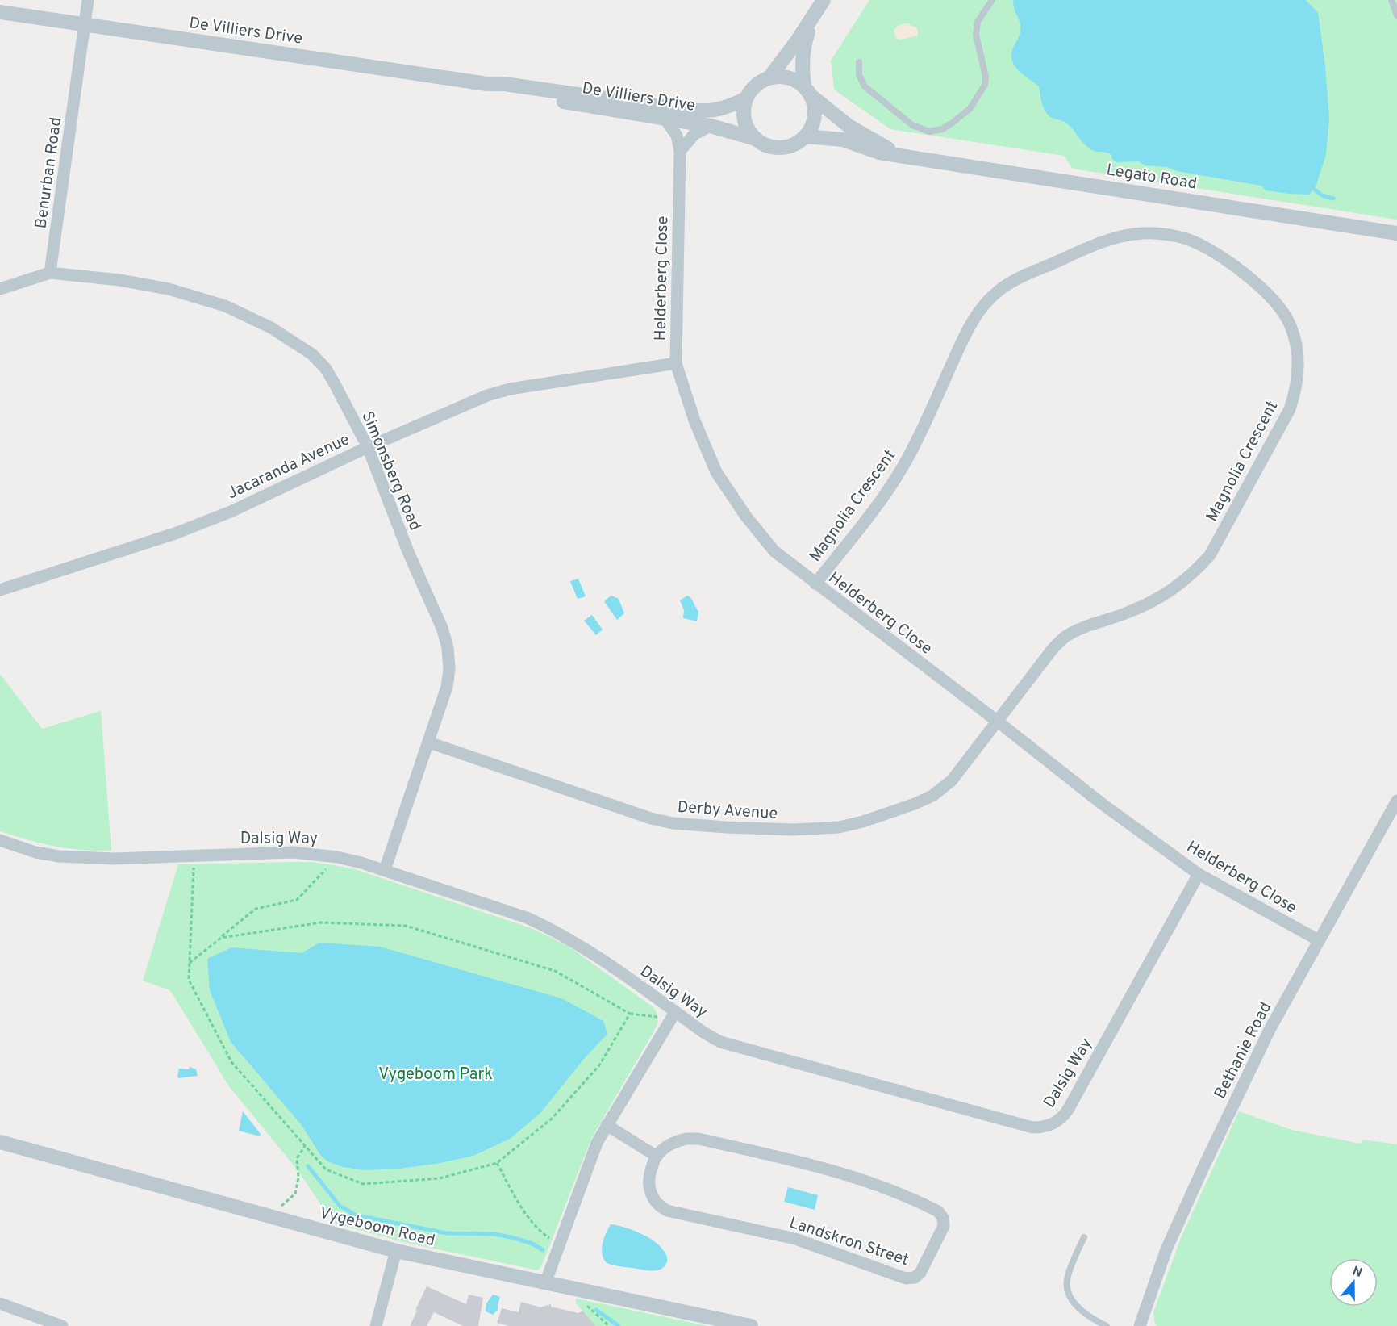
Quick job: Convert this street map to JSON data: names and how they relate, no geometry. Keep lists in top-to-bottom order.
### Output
{
  "streets": {
    "street": [
      "De Villiers Drive",
      "Benurban Road",
      "Legato Road",
      "Helderberg Close",
      "Magnolia Crescent",
      "Jacaranda Avenue",
      "Simonsberg Road",
      "Derby Avenue",
      "Dalsig Way",
      "Bethanie Road",
      "Vygeboom Road",
      "Landskron Street"
    ]
  },
  "crossings": [
    ["De Villiers Drive", "Benurban Road"],
    ["De Villiers Drive", "Legato Road"],
    ["De Villiers Drive", "Helderberg Close"],
    ["Benurban Road", "Simonsberg Road"],
    ["Helderberg Close", "Magnolia Crescent"],
    ["Helderberg Close", "Jacaranda Avenue"],
    ["Helderberg Close", "Derby Avenue"],
    ["Helderberg Close", "Dalsig Way"],
    ["Helderberg Close", "Bethanie Road"],
    ["Magnolia Crescent", "Derby Avenue"],
    ["Jacaranda Avenue", "Simonsberg Road"],
    ["Simonsberg Road", "Derby Avenue"],
    ["Simonsberg Road", "Dalsig Way"]
  ],
  "parks": ["Vygeboom Park"],
  "north": "top"
}
